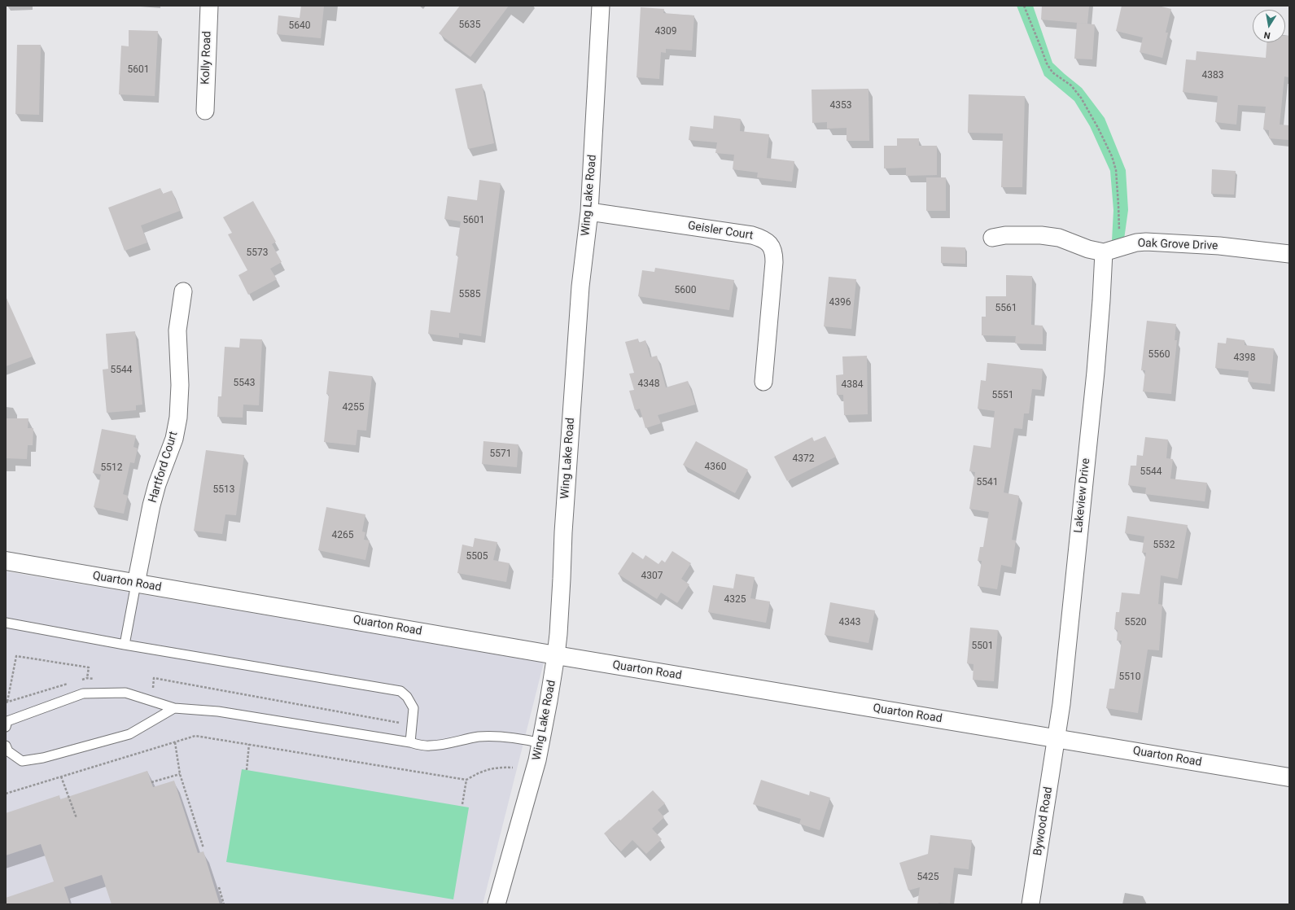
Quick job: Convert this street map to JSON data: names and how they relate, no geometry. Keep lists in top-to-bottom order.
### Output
{
  "streets": {
    "street": [
      "Kolly Road",
      "Wing Lake Road",
      "Geisler Court",
      "Oak Grove Drive",
      "Hartford Court",
      "Lakeview Drive",
      "Quarton Road",
      "Bywood Road"
    ]
  },
  "crossings": [
    ["Wing Lake Road", "Geisler Court"],
    ["Wing Lake Road", "Quarton Road"],
    ["Oak Grove Drive", "Lakeview Drive"],
    ["Hartford Court", "Quarton Road"],
    ["Lakeview Drive", "Quarton Road"],
    ["Lakeview Drive", "Bywood Road"],
    ["Quarton Road", "Bywood Road"]
  ],
  "house_numbers": [
    "5635",
    "5640",
    "4309",
    "5601",
    "4383",
    "4353",
    "5601",
    "5573",
    "5600",
    "5585",
    "4396",
    "5561",
    "5560",
    "4398",
    "5544",
    "5543",
    "4348",
    "4384",
    "5551",
    "4255",
    "5571",
    "4372",
    "4360",
    "5512",
    "5544",
    "5541",
    "5513",
    "4265",
    "5532",
    "5505",
    "4307",
    "4325",
    "4343",
    "5520",
    "5501",
    "5510",
    "5425"
  ],
  "north": "bottom"
}
